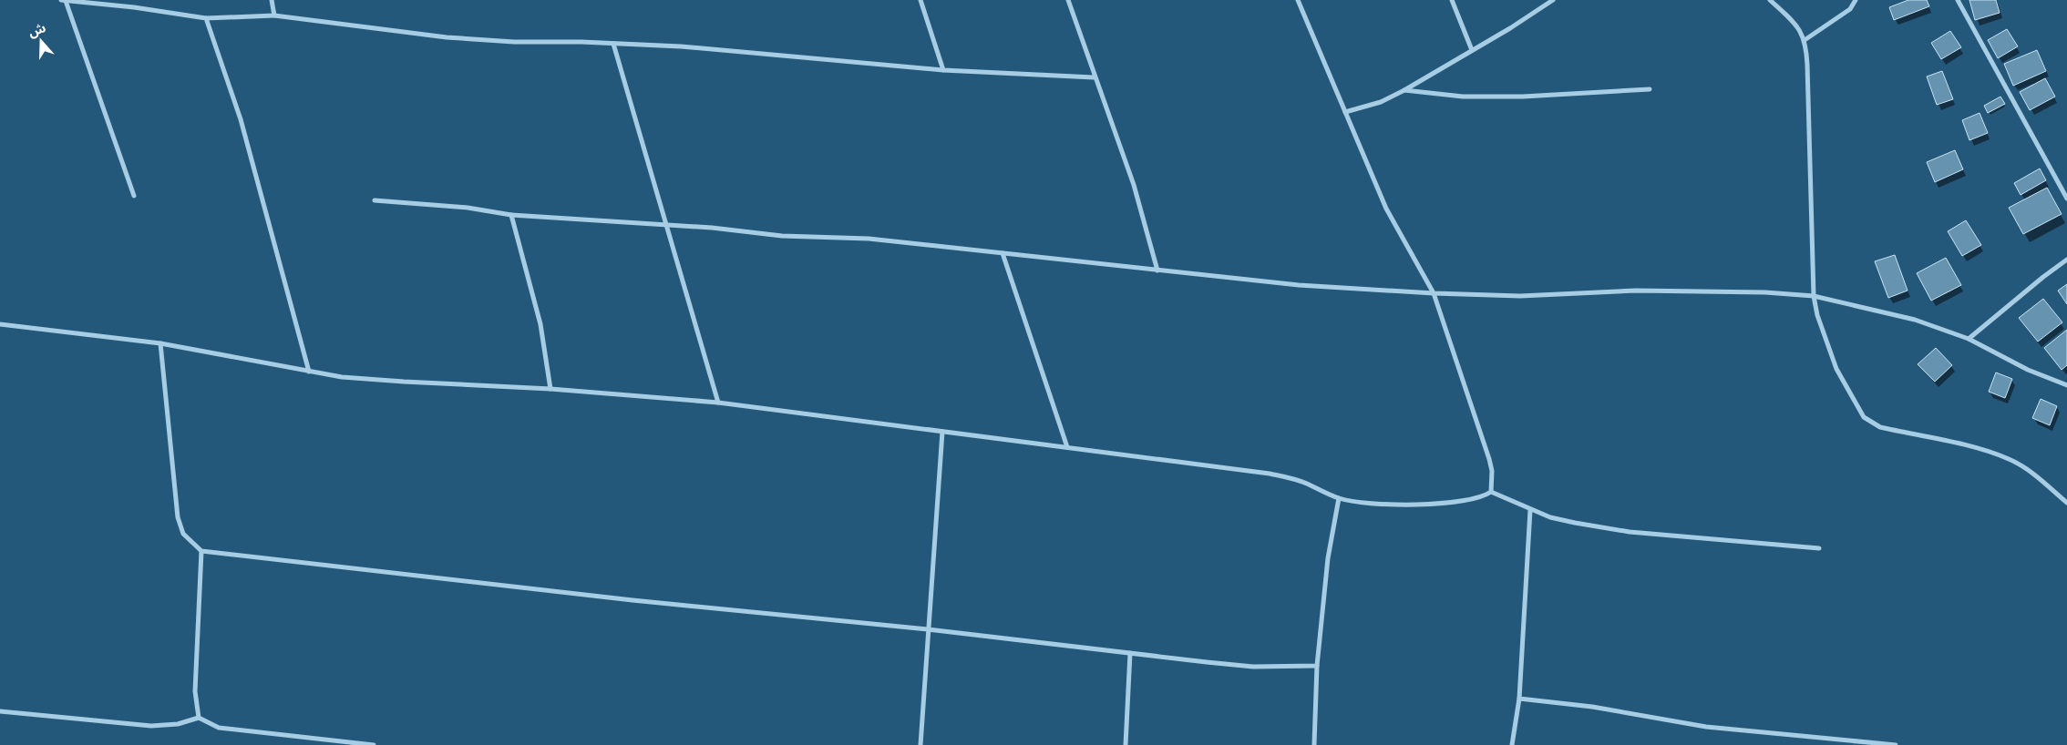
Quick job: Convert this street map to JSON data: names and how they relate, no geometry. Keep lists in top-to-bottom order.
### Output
{
  "north": "top"
}
